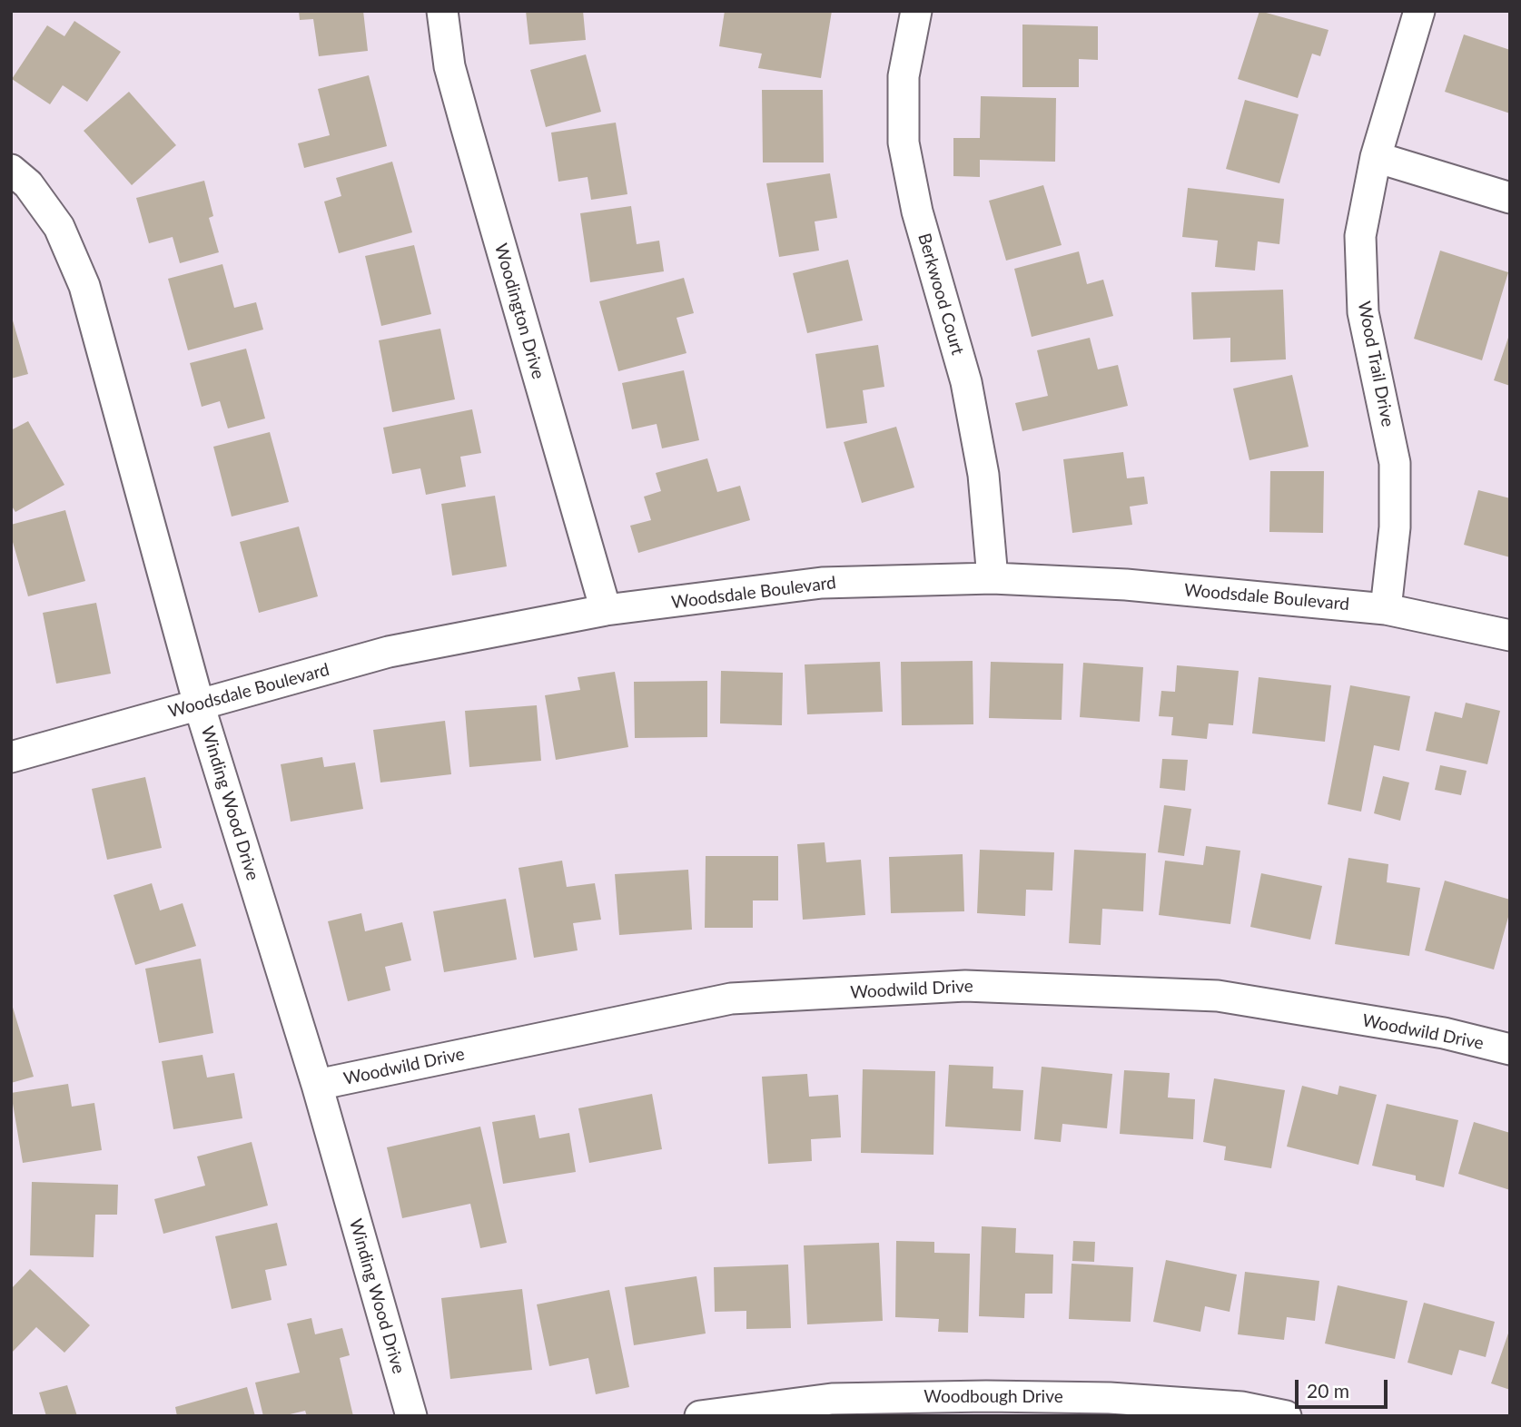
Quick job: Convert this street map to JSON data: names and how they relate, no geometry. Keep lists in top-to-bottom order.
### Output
{
  "streets": {
    "street": [
      "Berkwood Court",
      "Woodington Drive",
      "Wood Trail Drive",
      "Woodsdale Boulevard",
      "Winding Wood Drive",
      "Woodwild Drive",
      "Woodbough Drive"
    ]
  },
  "crossings": [
    ["Berkwood Court", "Woodsdale Boulevard"],
    ["Woodington Drive", "Woodsdale Boulevard"],
    ["Wood Trail Drive", "Woodsdale Boulevard"],
    ["Woodsdale Boulevard", "Winding Wood Drive"],
    ["Winding Wood Drive", "Woodwild Drive"]
  ],
  "scale_bar": "20 m"
}
